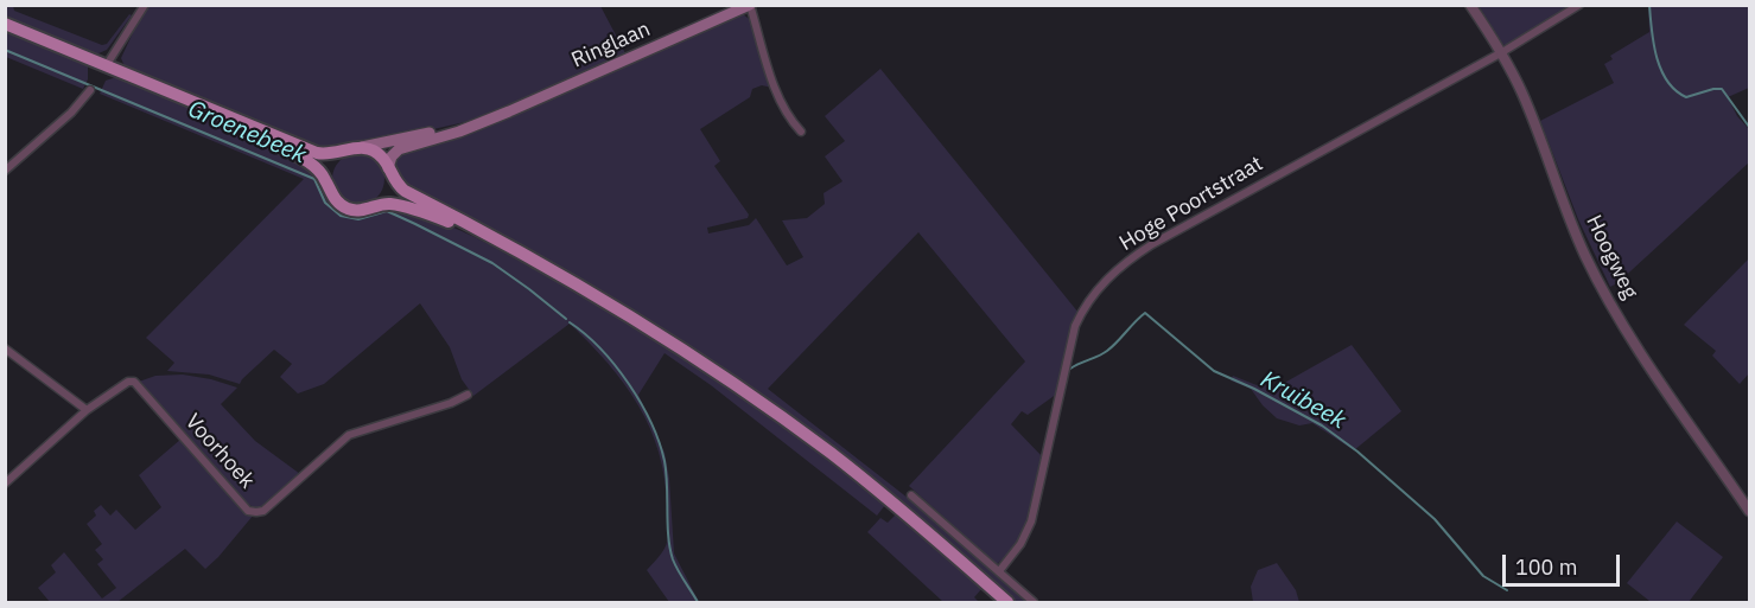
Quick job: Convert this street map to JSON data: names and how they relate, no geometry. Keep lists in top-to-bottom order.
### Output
{
  "streets": {
    "main road": ["Ringlaan"],
    "street": ["Hoge Poortstraat", "Hoogweg", "Voorhoek"]
  },
  "crossings": [
    ["Hoge Poortstraat", "Hoogweg"]
  ],
  "water": ["Groenebeek", "Kruibeek"],
  "scale_bar": "100 m"
}
